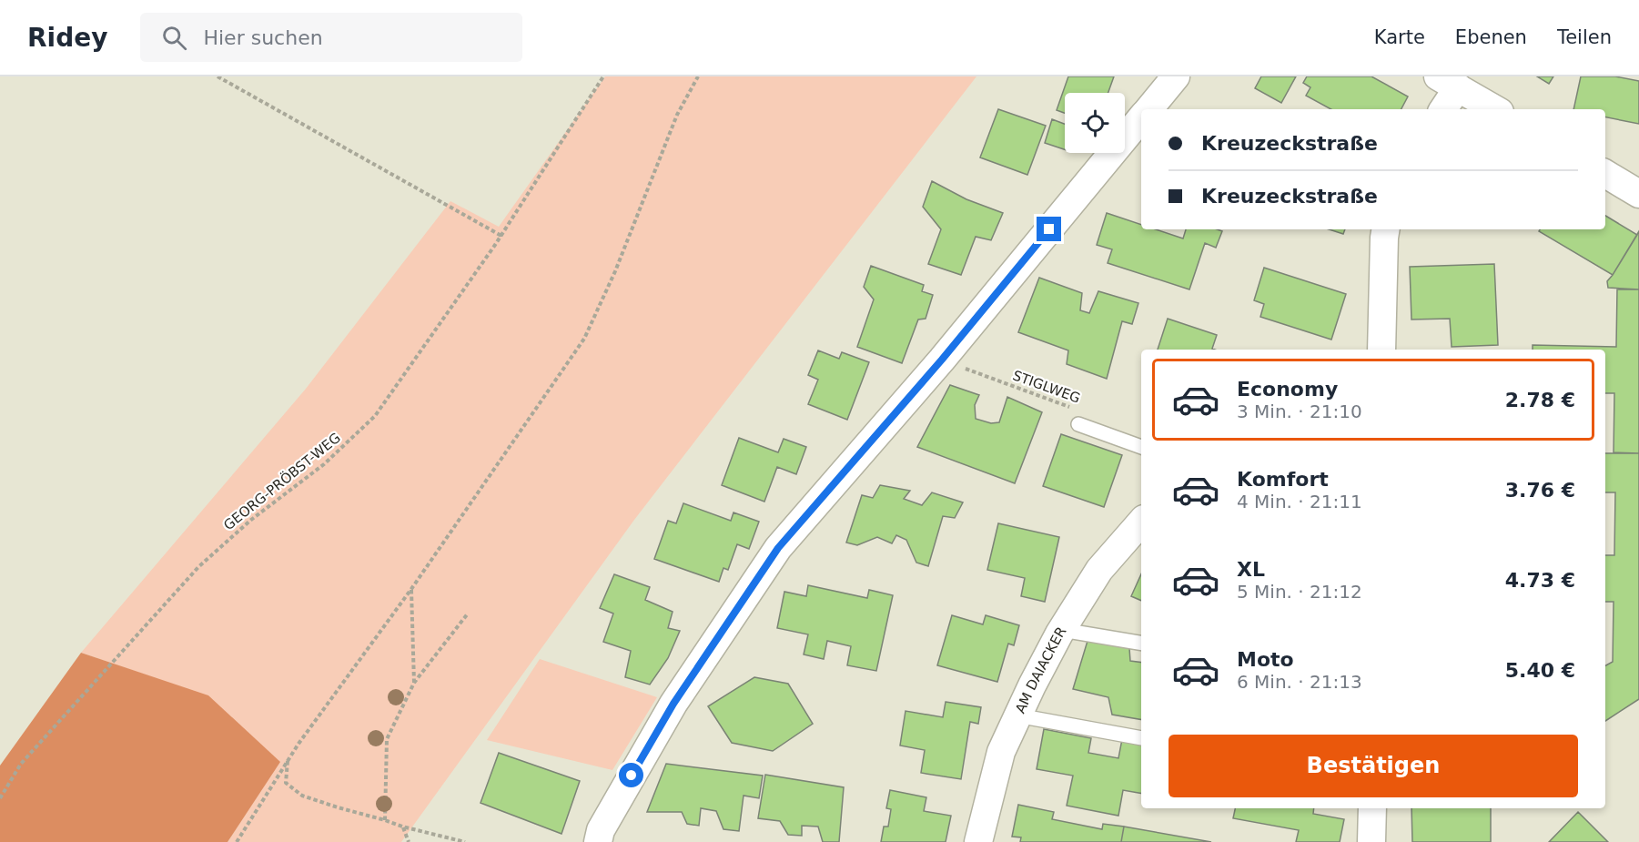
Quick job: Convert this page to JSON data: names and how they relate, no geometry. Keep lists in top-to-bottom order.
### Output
{
  "streets": {
    "street": ["AM DAIACKER"],
    "path": ["STIGLWEG", "GEORG-PRÖBST-WEG"]
  },
  "page": {
    "header": "Ridey",
    "search": "Hier suchen",
    "nav": ["Karte", "Ebenen", "Teilen"],
    "banner": ["Kreuzeckstraße", "Kreuzeckstraße"],
    "list": [
      {
        "name": "Economy",
        "note": "3 Min. · 21:10",
        "value": "2.78 €"
      },
      {
        "name": "Komfort",
        "note": "4 Min. · 21:11",
        "value": "3.76 €"
      },
      {
        "name": "XL",
        "note": "5 Min. · 21:12",
        "value": "4.73 €"
      },
      {
        "name": "Moto",
        "note": "6 Min. · 21:13",
        "value": "5.40 €"
      }
    ],
    "buttons": "Bestätigen"
  }
}
